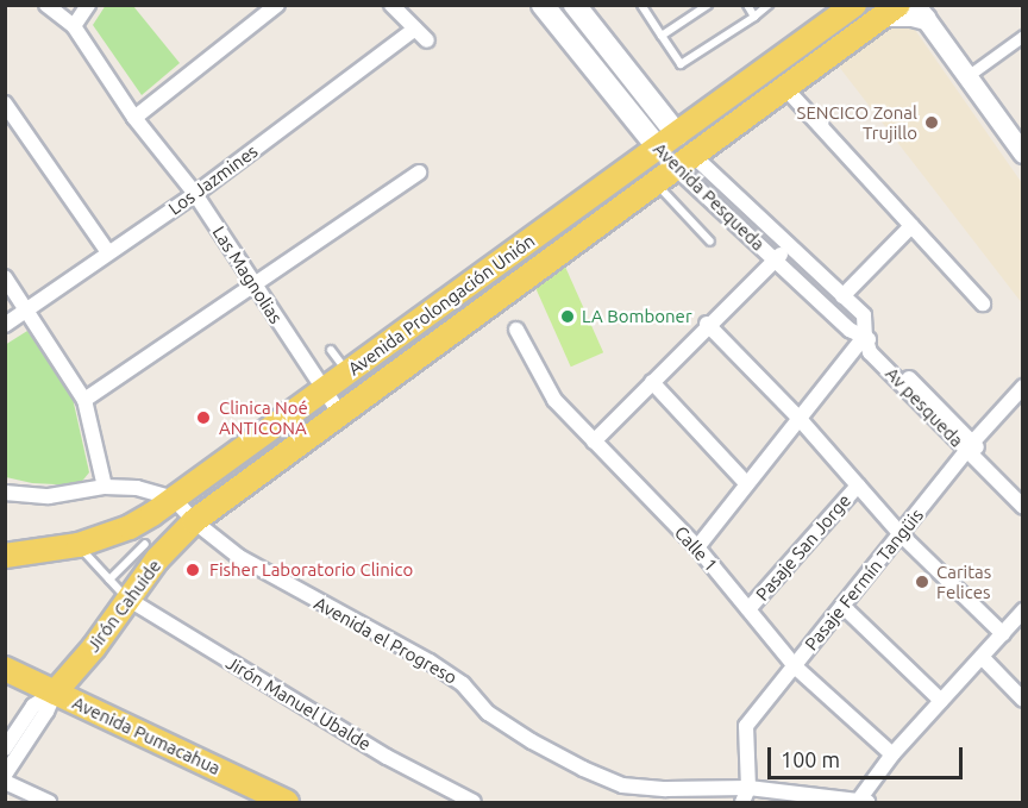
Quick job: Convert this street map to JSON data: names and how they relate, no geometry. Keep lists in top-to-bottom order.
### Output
{
  "streets": {
    "main road": [
      "Avenida Pesqueda",
      "Avenida Prolongación Unión",
      "Jirón Cahuide",
      "Avenida Pumacahua"
    ],
    "street": [
      "Los Jazmines",
      "Las Magnolias",
      "Av pesqueda",
      "Pasaje San Jorge",
      "Calle 1",
      "Pasaje Fermín Tangüis",
      "Avenida el Progreso",
      "Jirón Manuel Ubalde"
    ]
  },
  "crossings": [
    ["Los Jazmines", "Las Magnolias"],
    ["Avenida Pesqueda", "Avenida Prolongación Unión"],
    ["Avenida Pesqueda", "Av pesqueda"],
    ["Avenida Pesqueda", "Pasaje Fermín Tangüis"],
    ["Las Magnolias", "Avenida Prolongación Unión"],
    ["Avenida Prolongación Unión", "Jirón Cahuide"],
    ["Avenida Prolongación Unión", "Avenida el Progreso"],
    ["Av pesqueda", "Pasaje Fermín Tangüis"],
    ["Pasaje San Jorge", "Calle 1"],
    ["Calle 1", "Pasaje Fermín Tangüis"],
    ["Pasaje Fermín Tangüis", "Avenida el Progreso"],
    ["Jirón Cahuide", "Avenida el Progreso"],
    ["Jirón Cahuide", "Jirón Manuel Ubalde"],
    ["Jirón Cahuide", "Avenida Pumacahua"]
  ],
  "places": [
    "SENCICO Zonal Trujillo",
    "LA Bomboner",
    "Clinica Noé ANTICONA",
    "Fisher Laboratorio Clinico",
    "Caritas Felices"
  ],
  "scale_bar": "100 m"
}
